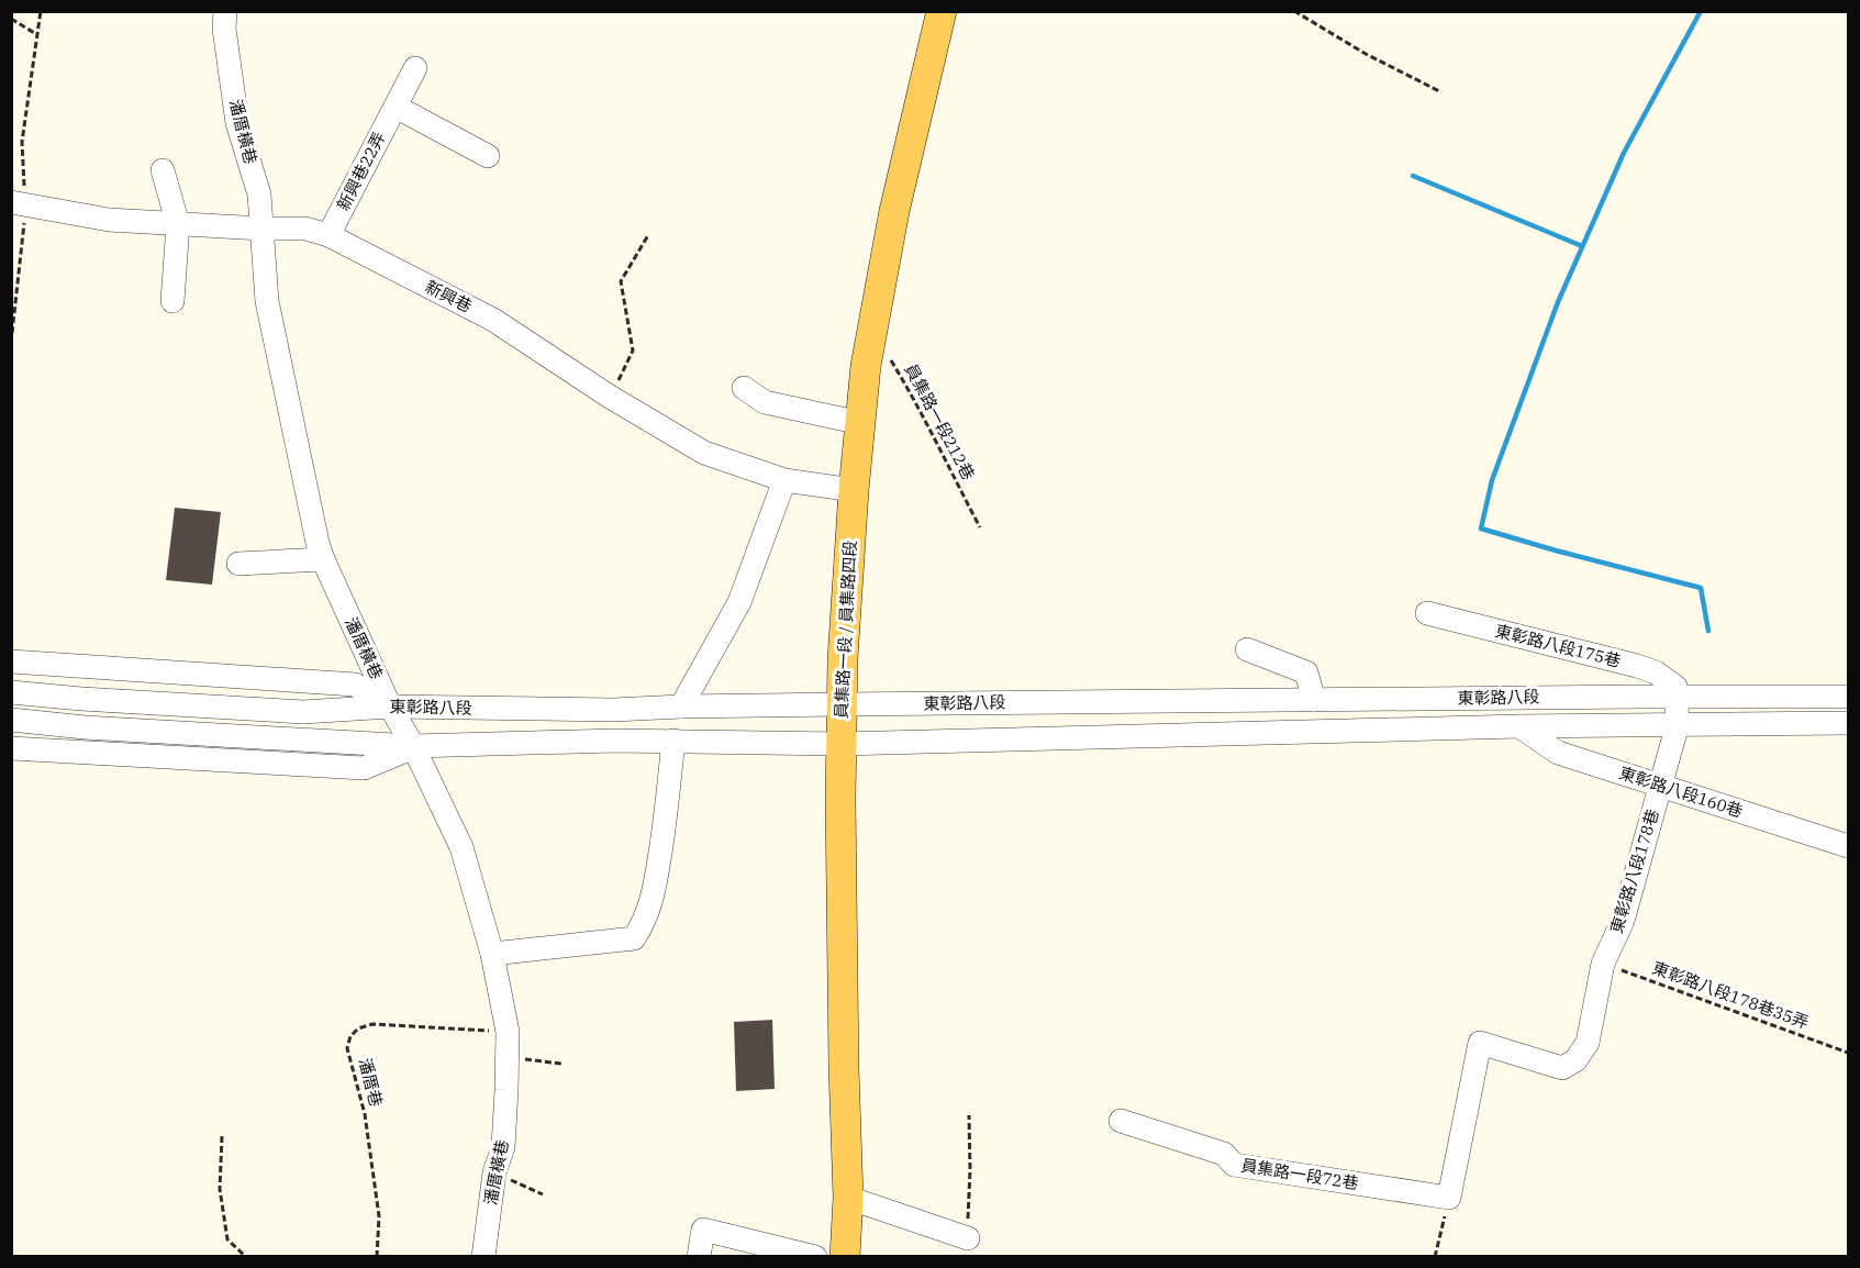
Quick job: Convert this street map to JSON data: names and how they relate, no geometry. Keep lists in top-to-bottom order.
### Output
{
  "streets": {
    "main road": ["員集路一段 / 員集路四段"],
    "street": [
      "潘厝橫巷",
      "新興巷22弄",
      "新興巷",
      "東彰路八段175巷",
      "東彰路八段",
      "東彰路八段160巷",
      "東彰路八段178巷",
      "員集路一段72巷"
    ],
    "path": ["員集路一段212巷", "東彰路八段178巷35弄", "潘厝巷"]
  },
  "crossings": [
    ["潘厝橫巷", "新興巷"],
    ["潘厝橫巷", "東彰路八段"],
    ["潘厝橫巷", "潘厝巷"],
    ["新興巷22弄", "新興巷"],
    ["新興巷", "員集路一段 / 員集路四段"],
    ["員集路一段212巷", "員集路一段 / 員集路四段"],
    ["員集路一段 / 員集路四段", "東彰路八段"],
    ["東彰路八段175巷", "東彰路八段"],
    ["東彰路八段175巷", "東彰路八段178巷"],
    ["東彰路八段", "東彰路八段160巷"],
    ["東彰路八段", "東彰路八段178巷"],
    ["東彰路八段160巷", "東彰路八段178巷"],
    ["東彰路八段178巷", "東彰路八段178巷35弄"],
    ["東彰路八段178巷", "員集路一段72巷"]
  ]
}
